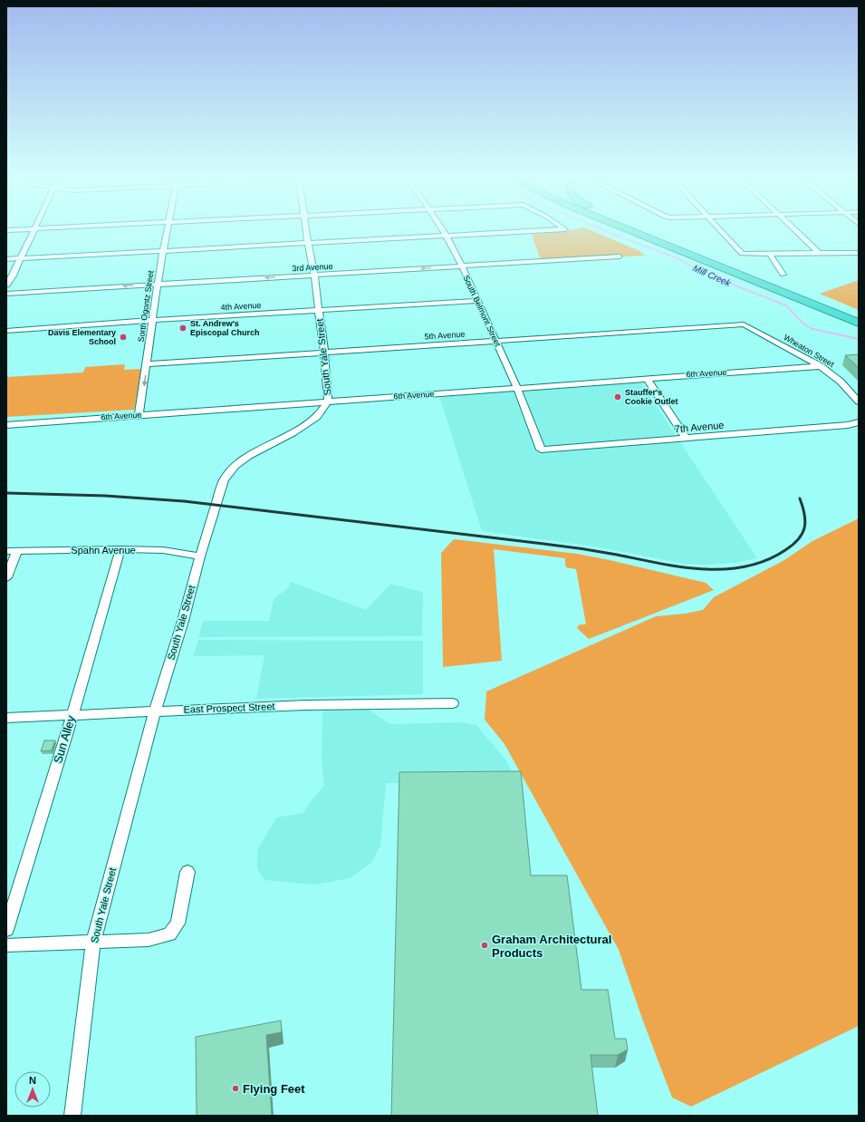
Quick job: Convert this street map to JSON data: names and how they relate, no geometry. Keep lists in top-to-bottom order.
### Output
{
  "streets": {
    "street": [
      "3rd Avenue",
      "Sorth Ogontz Street",
      "4th Avenue",
      "South Belmont Street",
      "5th Avenue",
      "Wheaton Street",
      "South Yale Street",
      "6th Avenue",
      "7th Avenue",
      "Spahn Avenue",
      "East Prospect Street",
      "Sun Alley"
    ]
  },
  "crossings": [
    ["3rd Avenue", "Sorth Ogontz Street"],
    ["3rd Avenue", "South Belmont Street"],
    ["3rd Avenue", "South Yale Street"],
    ["Sorth Ogontz Street", "4th Avenue"],
    ["Sorth Ogontz Street", "5th Avenue"],
    ["Sorth Ogontz Street", "6th Avenue"],
    ["4th Avenue", "South Belmont Street"],
    ["4th Avenue", "South Yale Street"],
    ["South Belmont Street", "5th Avenue"],
    ["South Belmont Street", "6th Avenue"],
    ["South Belmont Street", "7th Avenue"],
    ["5th Avenue", "Wheaton Street"],
    ["5th Avenue", "South Yale Street"],
    ["Wheaton Street", "6th Avenue"],
    ["South Yale Street", "6th Avenue"],
    ["South Yale Street", "Spahn Avenue"],
    ["South Yale Street", "East Prospect Street"],
    ["Spahn Avenue", "Sun Alley"],
    ["East Prospect Street", "Sun Alley"]
  ],
  "water": ["Mill Creek"],
  "places": [
    "St. Andrew's Episcopal Church",
    "Davis Elementary School",
    "Stauffer's Cookie Outlet",
    "Graham Architectural Products",
    "Flying Feet"
  ],
  "north": "top"
}
